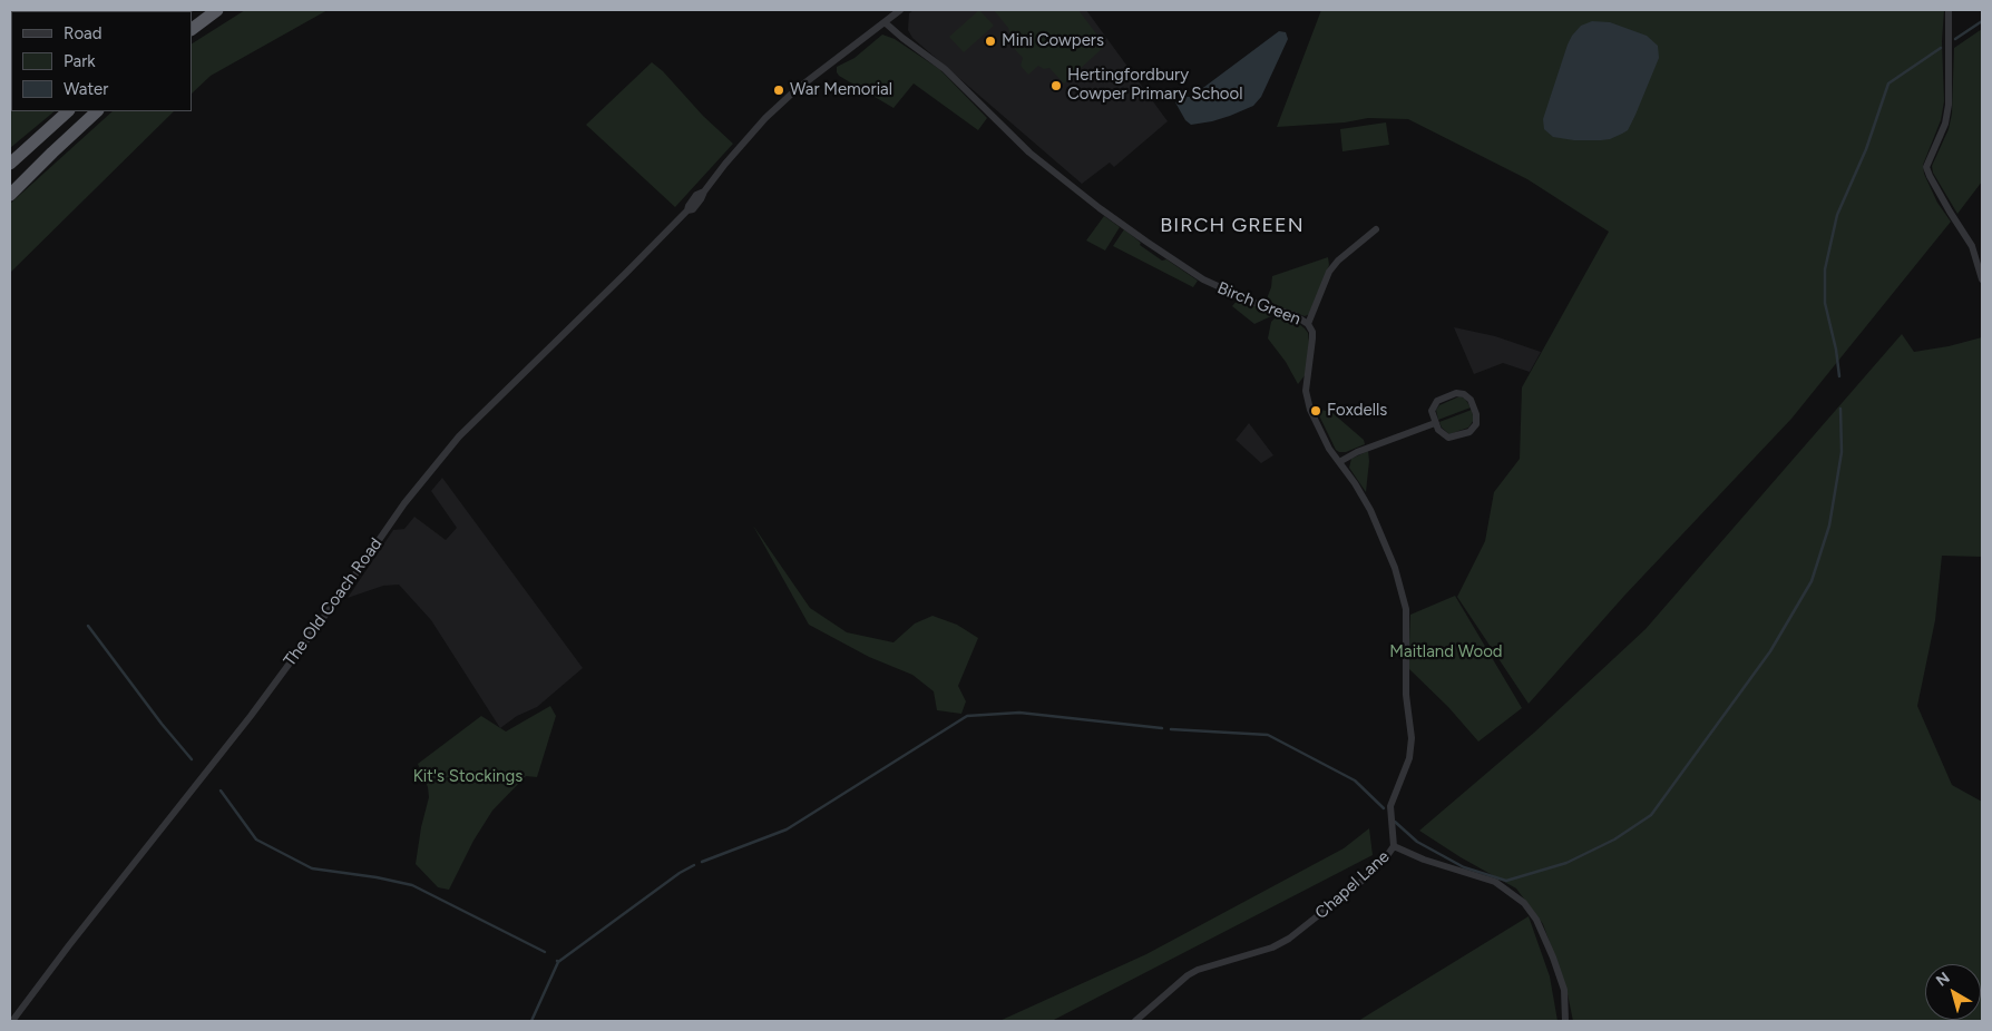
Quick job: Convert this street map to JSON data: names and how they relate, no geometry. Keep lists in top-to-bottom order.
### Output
{
  "streets": {
    "street": ["Birch Green", "The Old Coach Road", "Chapel Lane"]
  },
  "crossings": [
    ["Birch Green", "The Old Coach Road"],
    ["Birch Green", "Chapel Lane"]
  ],
  "districts": ["BIRCH GREEN"],
  "parks": ["Maitland Wood", "Kit's Stockings"],
  "places": [
    "Mini Cowpers",
    "Hertingfordbury Cowper Primary School",
    "War Memorial",
    "Foxdells"
  ],
  "legend": ["Road", "Park", "Water"],
  "north": "top left"
}
